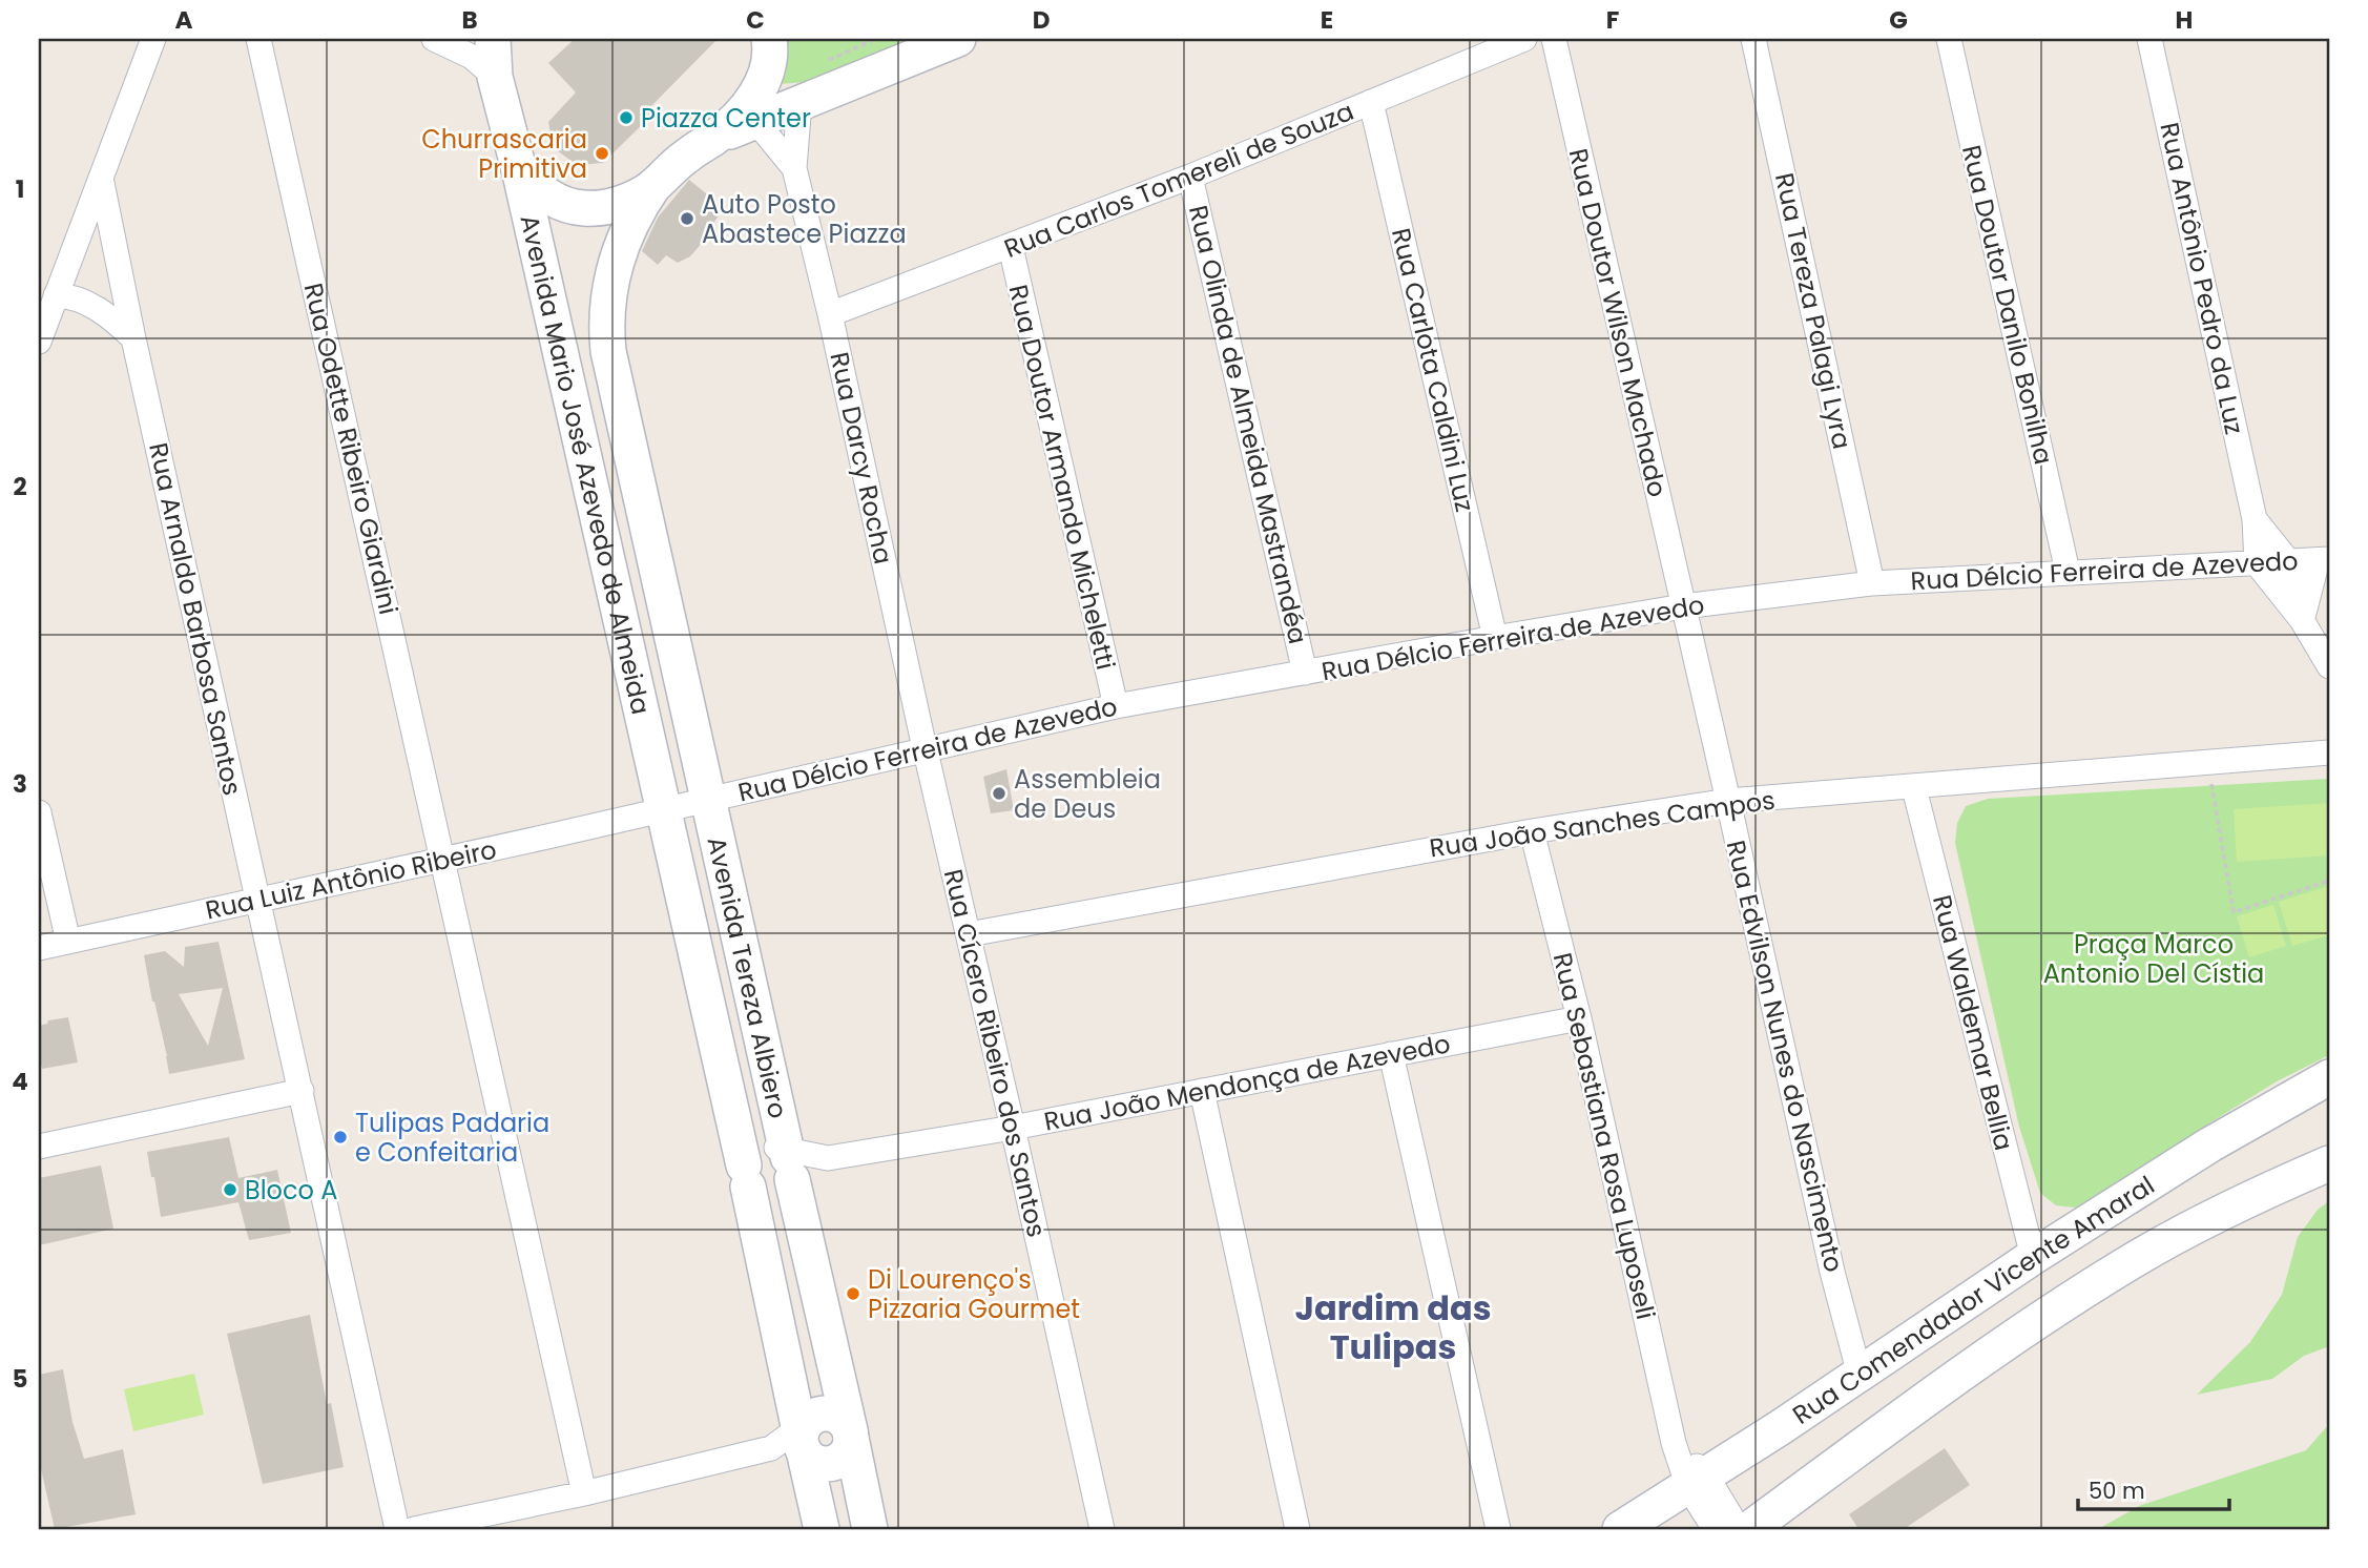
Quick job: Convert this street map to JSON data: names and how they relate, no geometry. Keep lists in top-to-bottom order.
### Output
{
  "streets": {
    "street": [
      "Rua Carlos Tomereli de Souza",
      "Rua Antônio Pedro da Luz",
      "Rua Doutor Danilo Bonilha",
      "Rua Tereza Palagi Lyra",
      "Rua Doutor Wilson Machado",
      "Rua Carlota Caldini Luz",
      "Rua Olinda de Almeida Mastrandéa",
      "Rua Odette Ribeiro Giardini",
      "Rua Darcy Rocha",
      "Avenida Mario José Azevedo de Almeida",
      "Rua Doutor Armando Micheletti",
      "Rua Délcio Ferreira de Azevedo",
      "Rua Arnaldo Barbosa Santos",
      "Rua João Sanches Campos",
      "Rua Luiz Antônio Ribeiro",
      "Avenida Tereza Albiero",
      "Rua Waldemar Bellia",
      "Rua Cícero Ribeiro dos Santos",
      "Rua Edvilson Nunes do Nascimento",
      "Rua João Mendonça de Azevedo",
      "Rua Sebastiana Rosa Luposeli",
      "Rua Comendador Vicente Amaral"
    ]
  },
  "crossings": [
    ["Rua Carlos Tomereli de Souza", "Rua Carlota Caldini Luz"],
    ["Rua Carlos Tomereli de Souza", "Rua Olinda de Almeida Mastrandéa"],
    ["Rua Carlos Tomereli de Souza", "Rua Darcy Rocha"],
    ["Rua Carlos Tomereli de Souza", "Rua Doutor Armando Micheletti"],
    ["Rua Antônio Pedro da Luz", "Rua Délcio Ferreira de Azevedo"],
    ["Rua Doutor Danilo Bonilha", "Rua Délcio Ferreira de Azevedo"],
    ["Rua Tereza Palagi Lyra", "Rua Délcio Ferreira de Azevedo"],
    ["Rua Doutor Wilson Machado", "Rua Délcio Ferreira de Azevedo"],
    ["Rua Doutor Wilson Machado", "Rua Edvilson Nunes do Nascimento"],
    ["Rua Carlota Caldini Luz", "Rua Délcio Ferreira de Azevedo"],
    ["Rua Olinda de Almeida Mastrandéa", "Rua Délcio Ferreira de Azevedo"],
    ["Rua Odette Ribeiro Giardini", "Rua Luiz Antônio Ribeiro"],
    ["Rua Darcy Rocha", "Rua Délcio Ferreira de Azevedo"],
    ["Rua Darcy Rocha", "Rua Cícero Ribeiro dos Santos"],
    ["Avenida Mario José Azevedo de Almeida", "Rua Délcio Ferreira de Azevedo"],
    ["Avenida Mario José Azevedo de Almeida", "Rua Luiz Antônio Ribeiro"],
    ["Avenida Mario José Azevedo de Almeida", "Avenida Tereza Albiero"],
    ["Rua Doutor Armando Micheletti", "Rua Délcio Ferreira de Azevedo"],
    ["Rua Délcio Ferreira de Azevedo", "Rua Luiz Antônio Ribeiro"],
    ["Rua Délcio Ferreira de Azevedo", "Avenida Tereza Albiero"],
    ["Rua Délcio Ferreira de Azevedo", "Rua Cícero Ribeiro dos Santos"],
    ["Rua Délcio Ferreira de Azevedo", "Rua Edvilson Nunes do Nascimento"],
    ["Rua Arnaldo Barbosa Santos", "Rua Luiz Antônio Ribeiro"],
    ["Rua João Sanches Campos", "Rua Waldemar Bellia"],
    ["Rua João Sanches Campos", "Rua Cícero Ribeiro dos Santos"],
    ["Rua João Sanches Campos", "Rua Edvilson Nunes do Nascimento"],
    ["Rua João Sanches Campos", "Rua Sebastiana Rosa Luposeli"],
    ["Rua Luiz Antônio Ribeiro", "Avenida Tereza Albiero"],
    ["Avenida Tereza Albiero", "Rua João Mendonça de Azevedo"],
    ["Rua Waldemar Bellia", "Rua Comendador Vicente Amaral"],
    ["Rua Cícero Ribeiro dos Santos", "Rua João Mendonça de Azevedo"],
    ["Rua Edvilson Nunes do Nascimento", "Rua Comendador Vicente Amaral"],
    ["Rua João Mendonça de Azevedo", "Rua Sebastiana Rosa Luposeli"],
    ["Rua Sebastiana Rosa Luposeli", "Rua Comendador Vicente Amaral"]
  ],
  "districts": ["Jardim das Tulipas"],
  "parks": ["Praça Marco Antonio Del Cístia"],
  "places": [
    "Piazza Center",
    "Churrascaria Primitiva",
    "Auto Posto Abastece Piazza",
    "Assembleia de Deus",
    "Tulipas Padaria e Confeitaria",
    "Bloco A",
    "Di Lourenço's Pizzaria Gourmet"
  ],
  "scale_bar": "50 m",
  "grid": {
    "columns": [
      "A",
      "B",
      "C",
      "D",
      "E",
      "F",
      "G",
      "H"
    ],
    "rows": [
      "1",
      "2",
      "3",
      "4",
      "5"
    ]
  }
}
